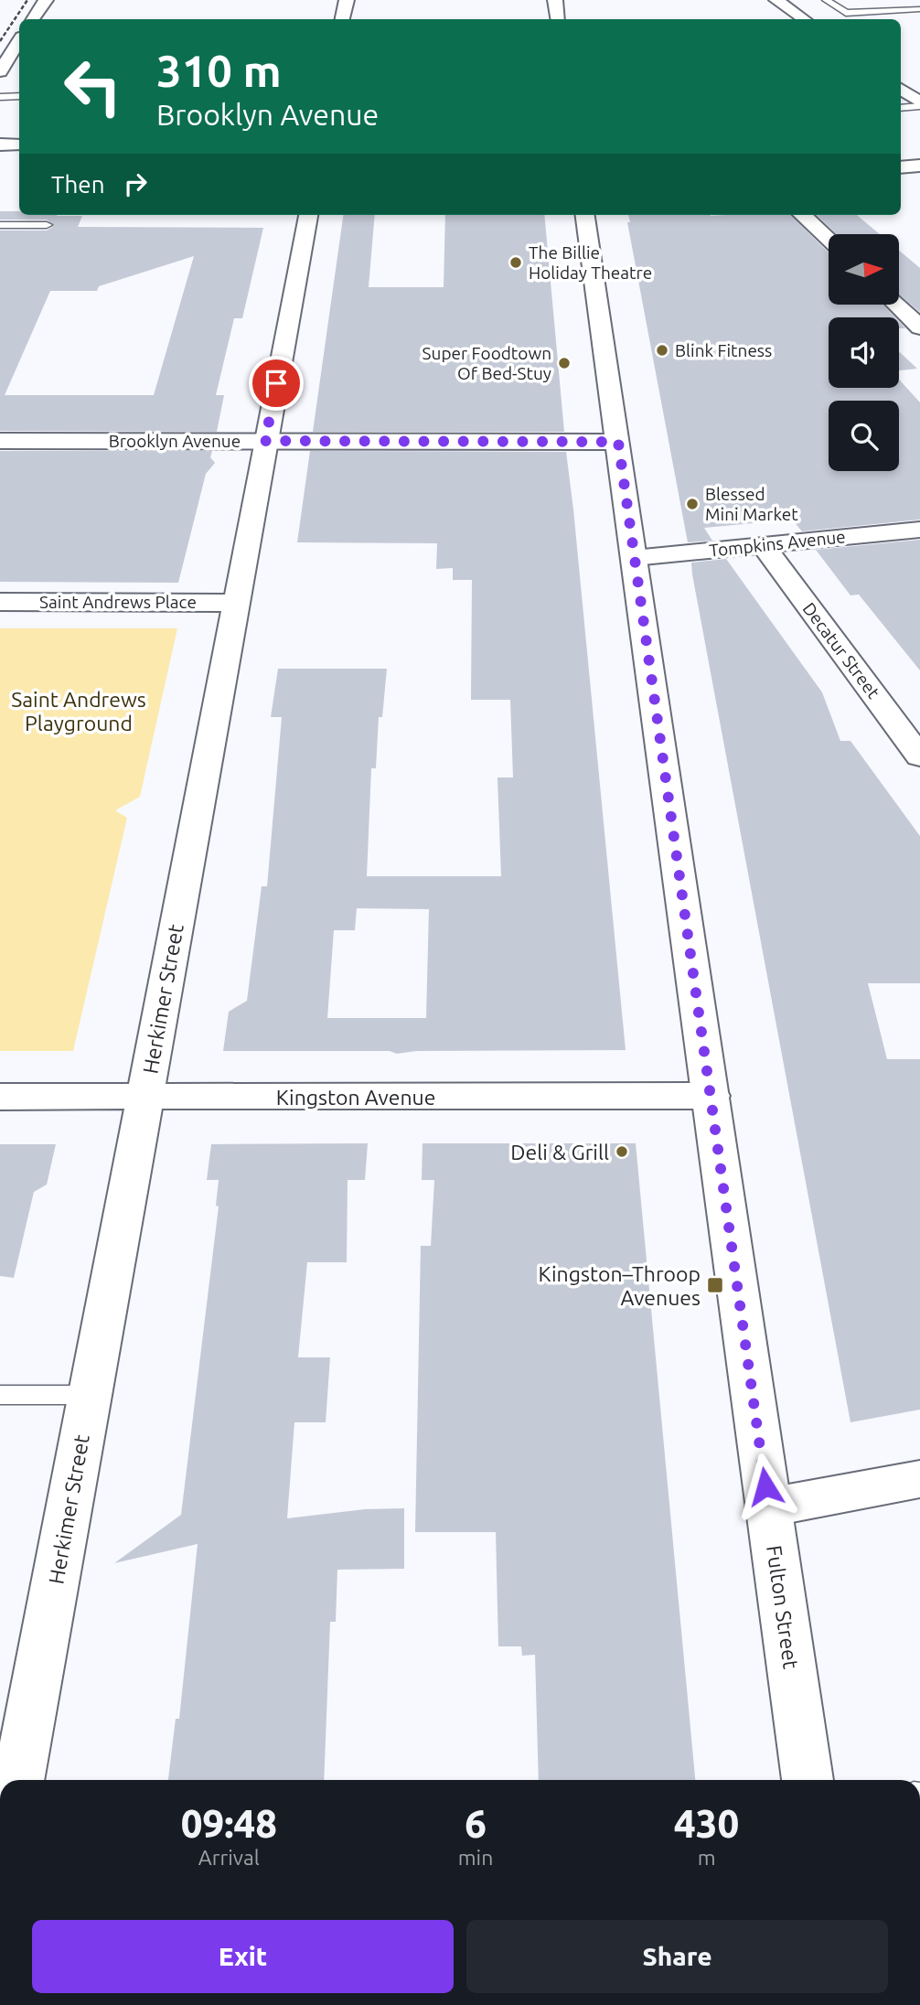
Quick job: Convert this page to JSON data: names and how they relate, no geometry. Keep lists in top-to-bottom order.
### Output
{
  "streets": {
    "street": [
      "Brooklyn Avenue",
      "Tompkins Avenue",
      "Saint Andrews Place",
      "Decatur Street",
      "Herkimer Street",
      "Kingston Avenue",
      "Fulton Street"
    ]
  },
  "crossings": [
    ["Brooklyn Avenue", "Herkimer Street"],
    ["Brooklyn Avenue", "Fulton Street"],
    ["Tompkins Avenue", "Decatur Street"],
    ["Tompkins Avenue", "Fulton Street"],
    ["Saint Andrews Place", "Herkimer Street"],
    ["Herkimer Street", "Kingston Avenue"],
    ["Kingston Avenue", "Fulton Street"]
  ],
  "parks": ["Saint Andrews Playground"],
  "places": {
    "other": [
      "The Billie Holiday Theatre",
      "Blink Fitness",
      "Super Foodtown Of Bed-Stuy",
      "Blessed Mini Market",
      "Deli & Grill"
    ],
    "transit": ["Kingston–Throop Avenues"]
  },
  "north": "right",
  "page": {
    "turn": ["310 m", "Brooklyn Avenue"],
    "then": "Then",
    "eta": [
      "09:48",
      "Arrival",
      "6",
      "min",
      "430",
      "m"
    ],
    "buttons": ["Exit", "Share"]
  }
}
